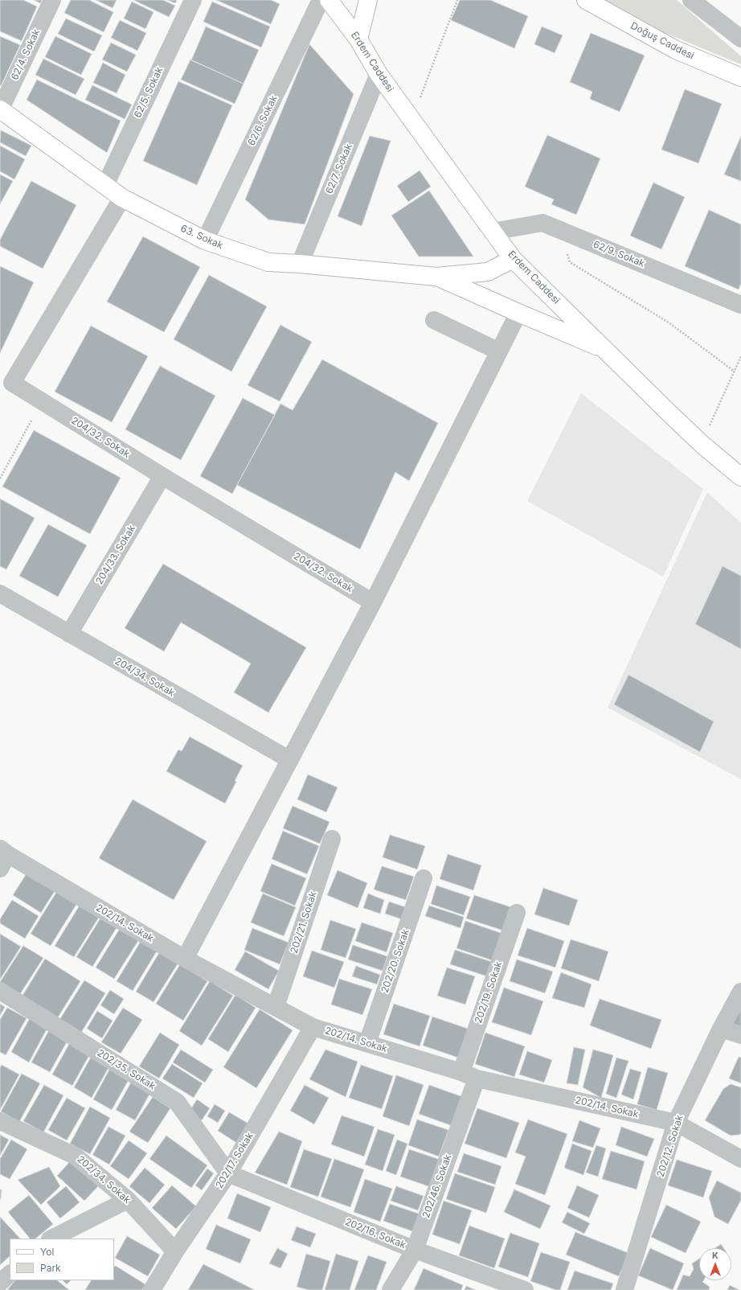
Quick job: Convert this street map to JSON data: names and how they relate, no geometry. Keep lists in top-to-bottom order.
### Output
{
  "streets": {
    "main road": ["Doğuş Caddesi", "Erdem Caddesi", "63. Sokak"],
    "street": [
      "62/4. Sokak",
      "62/5. Sokak",
      "62/6. Sokak",
      "62/7. Sokak",
      "62/9. Sokak",
      "204/32. Sokak",
      "204/33. Sokak",
      "204/34. Sokak",
      "202/21. Sokak",
      "202/14. Sokak",
      "202/20. Sokak",
      "202/19. Sokak",
      "202/35. Sokak",
      "202/12. Sokak",
      "202/17. Sokak",
      "202/34. Sokak",
      "202/46. Sokak",
      "202/16. Sokak"
    ]
  },
  "crossings": [
    ["62/4. Sokak", "63. Sokak"],
    ["Erdem Caddesi", "62/7. Sokak"],
    ["Erdem Caddesi", "62/9. Sokak"],
    ["62/5. Sokak", "63. Sokak"],
    ["62/6. Sokak", "63. Sokak"],
    ["62/7. Sokak", "63. Sokak"],
    ["63. Sokak", "204/32. Sokak"],
    ["204/32. Sokak", "204/33. Sokak"],
    ["204/33. Sokak", "204/34. Sokak"],
    ["202/21. Sokak", "202/14. Sokak"],
    ["202/14. Sokak", "202/20. Sokak"],
    ["202/14. Sokak", "202/19. Sokak"],
    ["202/14. Sokak", "202/12. Sokak"],
    ["202/14. Sokak", "202/17. Sokak"],
    ["202/14. Sokak", "202/46. Sokak"],
    ["202/19. Sokak", "202/46. Sokak"],
    ["202/35. Sokak", "202/17. Sokak"],
    ["202/35. Sokak", "202/16. Sokak"],
    ["202/17. Sokak", "202/34. Sokak"],
    ["202/17. Sokak", "202/16. Sokak"],
    ["202/46. Sokak", "202/16. Sokak"]
  ],
  "legend": ["Yol", "Park"],
  "north": "top"
}
